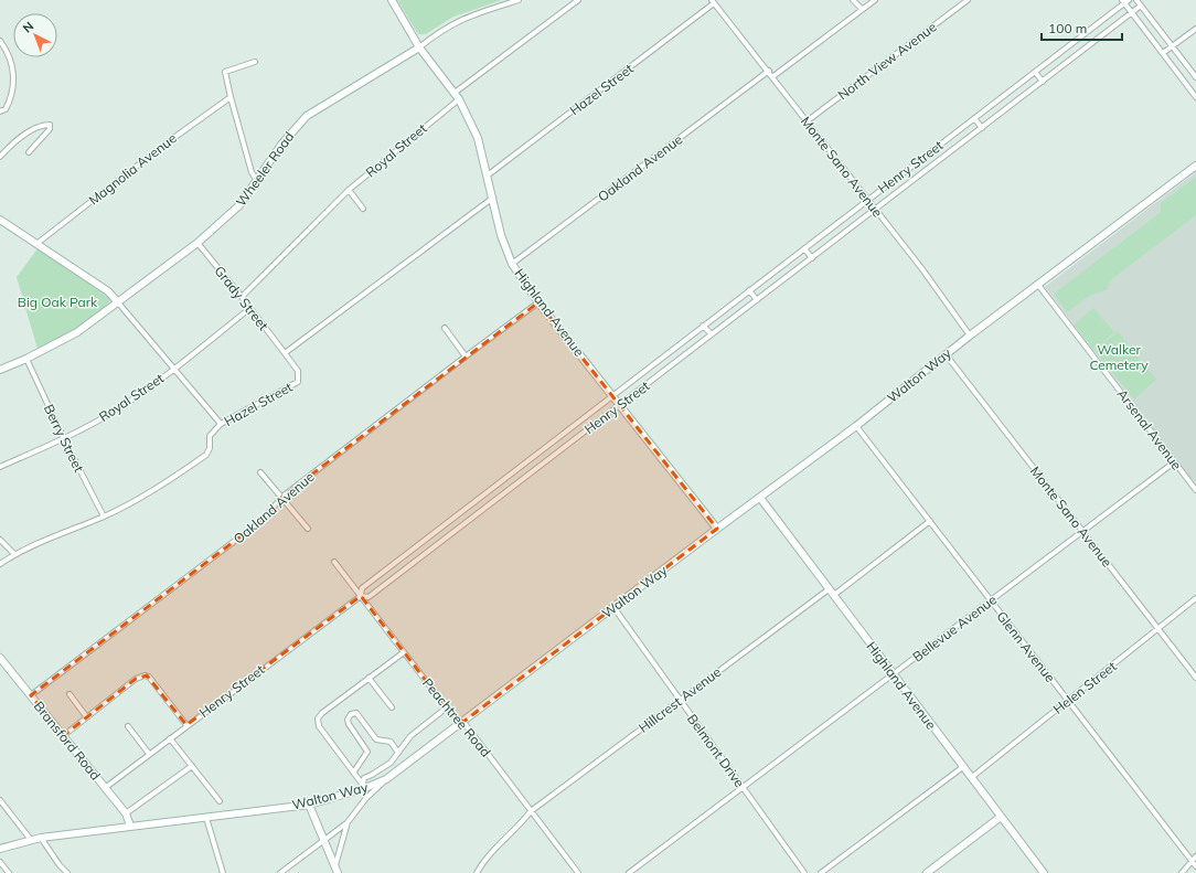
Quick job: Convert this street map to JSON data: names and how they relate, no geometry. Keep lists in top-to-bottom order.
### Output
{
  "streets": {
    "main road": [
      "Wheeler Road",
      "Highland Avenue",
      "Walton Way",
      "Bransford Road"
    ],
    "street": [
      "North View Avenue",
      "Hazel Street",
      "Royal Street",
      "Monte Sano Avenue",
      "Henry Street",
      "Oakland Avenue",
      "Magnolia Avenue",
      "Grady Street",
      "Arsenal Avenue",
      "Berry Street",
      "Bellevue Avenue",
      "Glenn Avenue",
      "Helen Street",
      "Hillcrest Avenue",
      "Peachtree Road",
      "Belmont Drive"
    ]
  },
  "crossings": [
    ["North View Avenue", "Monte Sano Avenue"],
    ["Hazel Street", "Monte Sano Avenue"],
    ["Hazel Street", "Grady Street"],
    ["Hazel Street", "Highland Avenue"],
    ["Hazel Street", "Berry Street"],
    ["Royal Street", "Grady Street"],
    ["Royal Street", "Highland Avenue"],
    ["Royal Street", "Berry Street"],
    ["Monte Sano Avenue", "Henry Street"],
    ["Monte Sano Avenue", "Oakland Avenue"],
    ["Monte Sano Avenue", "Walton Way"],
    ["Monte Sano Avenue", "Bellevue Avenue"],
    ["Monte Sano Avenue", "Helen Street"],
    ["Henry Street", "Highland Avenue"],
    ["Henry Street", "Peachtree Road"],
    ["Henry Street", "Bransford Road"],
    ["Oakland Avenue", "Highland Avenue"],
    ["Oakland Avenue", "Bransford Road"],
    ["Wheeler Road", "Grady Street"],
    ["Wheeler Road", "Highland Avenue"],
    ["Wheeler Road", "Berry Street"],
    ["Highland Avenue", "Walton Way"],
    ["Highland Avenue", "Bellevue Avenue"],
    ["Highland Avenue", "Helen Street"],
    ["Highland Avenue", "Hillcrest Avenue"],
    ["Walton Way", "Arsenal Avenue"],
    ["Walton Way", "Glenn Avenue"],
    ["Walton Way", "Peachtree Road"],
    ["Walton Way", "Bransford Road"],
    ["Walton Way", "Belmont Drive"],
    ["Arsenal Avenue", "Bellevue Avenue"],
    ["Bellevue Avenue", "Glenn Avenue"],
    ["Bellevue Avenue", "Belmont Drive"],
    ["Glenn Avenue", "Helen Street"],
    ["Hillcrest Avenue", "Peachtree Road"],
    ["Hillcrest Avenue", "Belmont Drive"]
  ],
  "parks": ["Big Oak Park", "Walker Cemetery"],
  "scale_bar": "100 m",
  "north": "top left"
}
